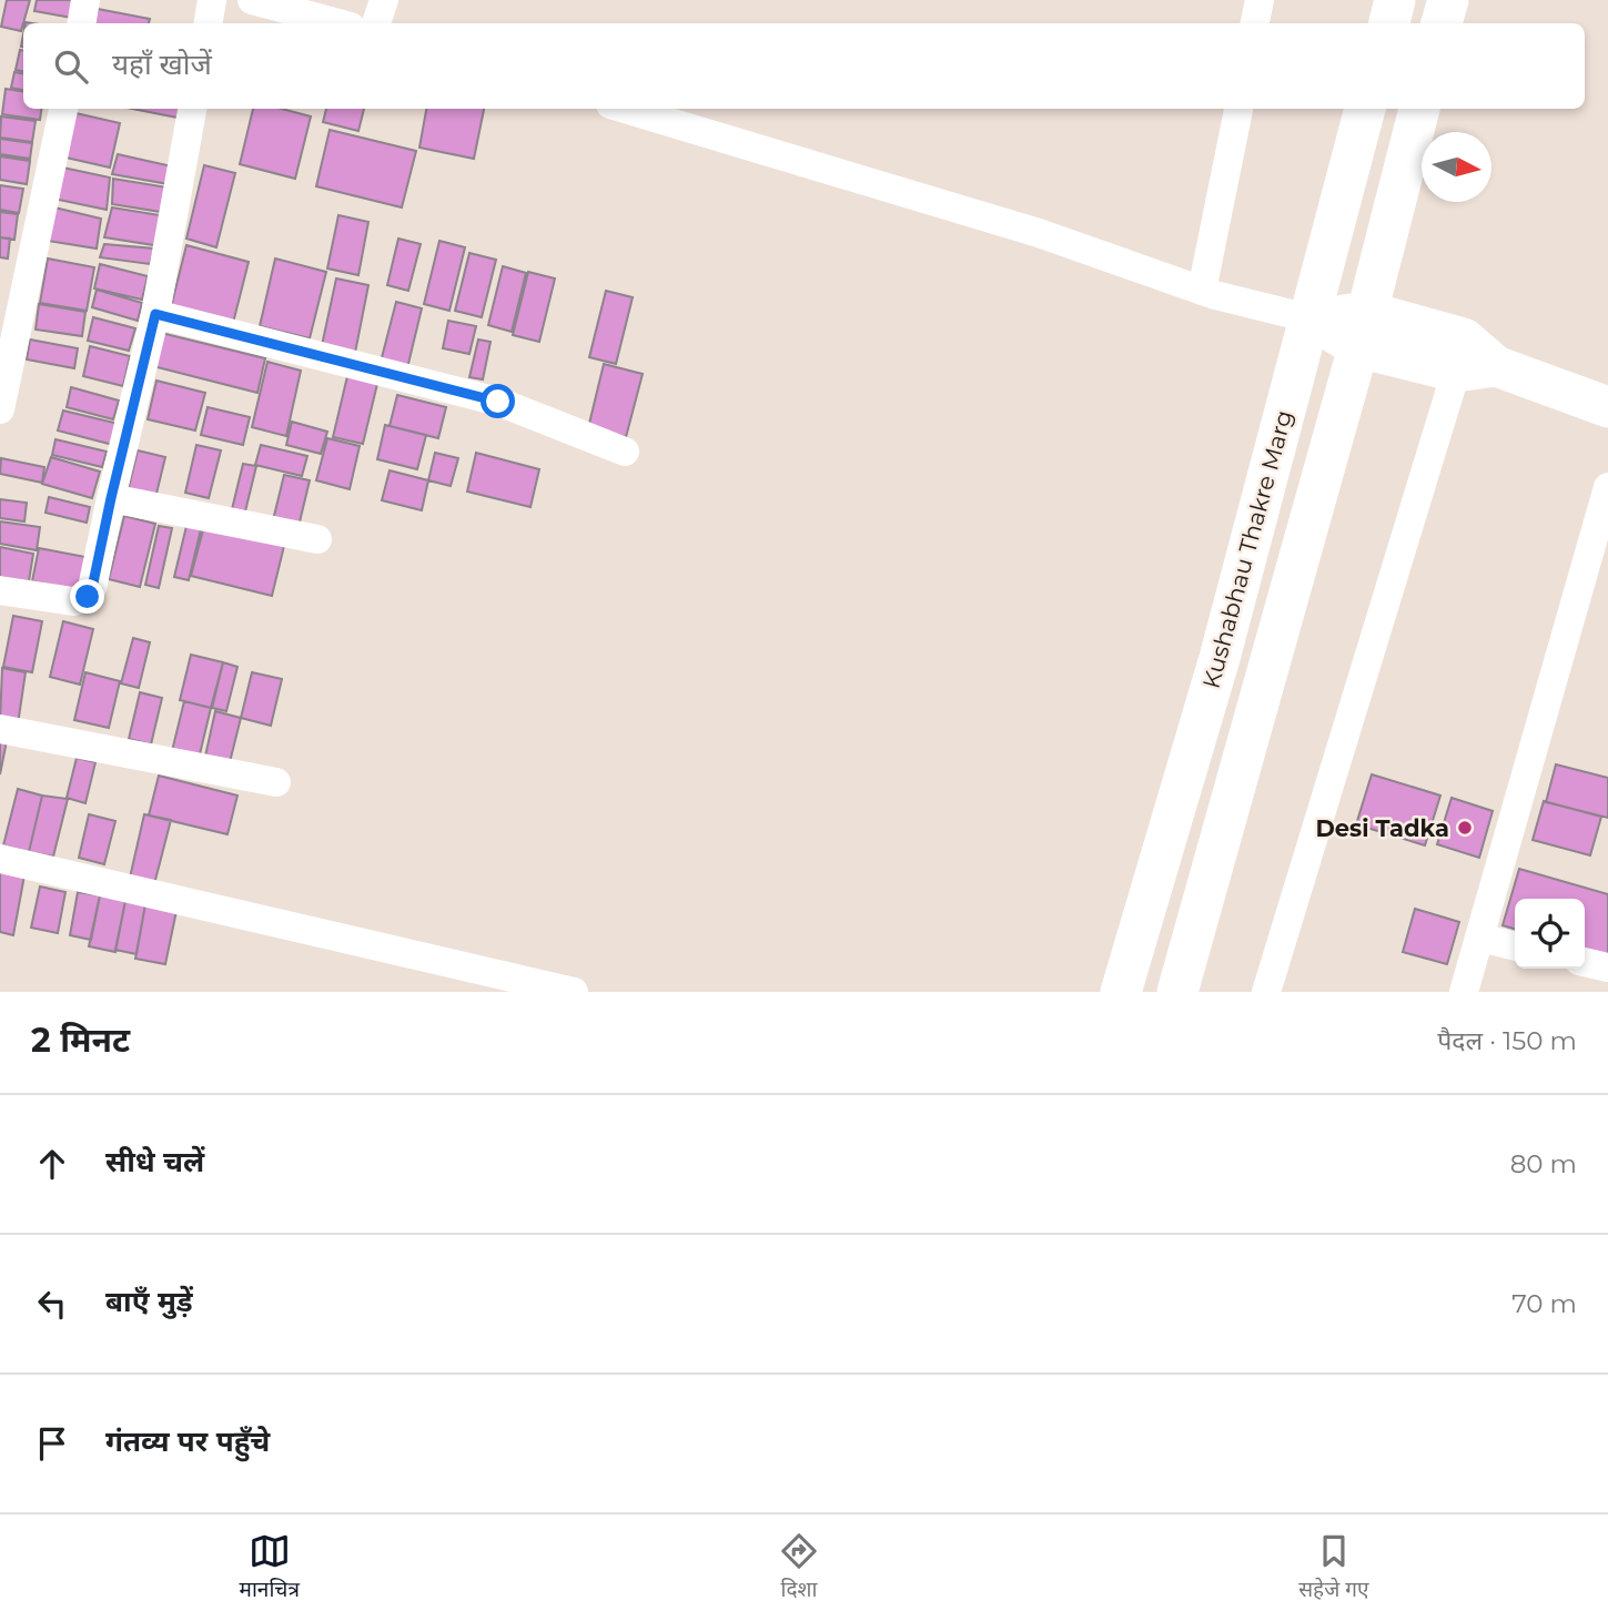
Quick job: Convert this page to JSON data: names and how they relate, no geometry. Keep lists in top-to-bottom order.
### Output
{
  "streets": {
    "main road": ["Kushabhau Thakre Marg"]
  },
  "places": ["Desi Tadka"],
  "north": "right",
  "page": {
    "search": "यहाँ खोजें",
    "heading": ["2 मिनट", "पैदल · 150 m"],
    "list": [
      ["सीधे चलें", "80 m"],
      ["बाएँ मुड़ें", "70 m"],
      "गंतव्य पर पहुँचे"
    ],
    "nav": ["मानचित्र", "दिशा", "सहेजे गए"]
  }
}
